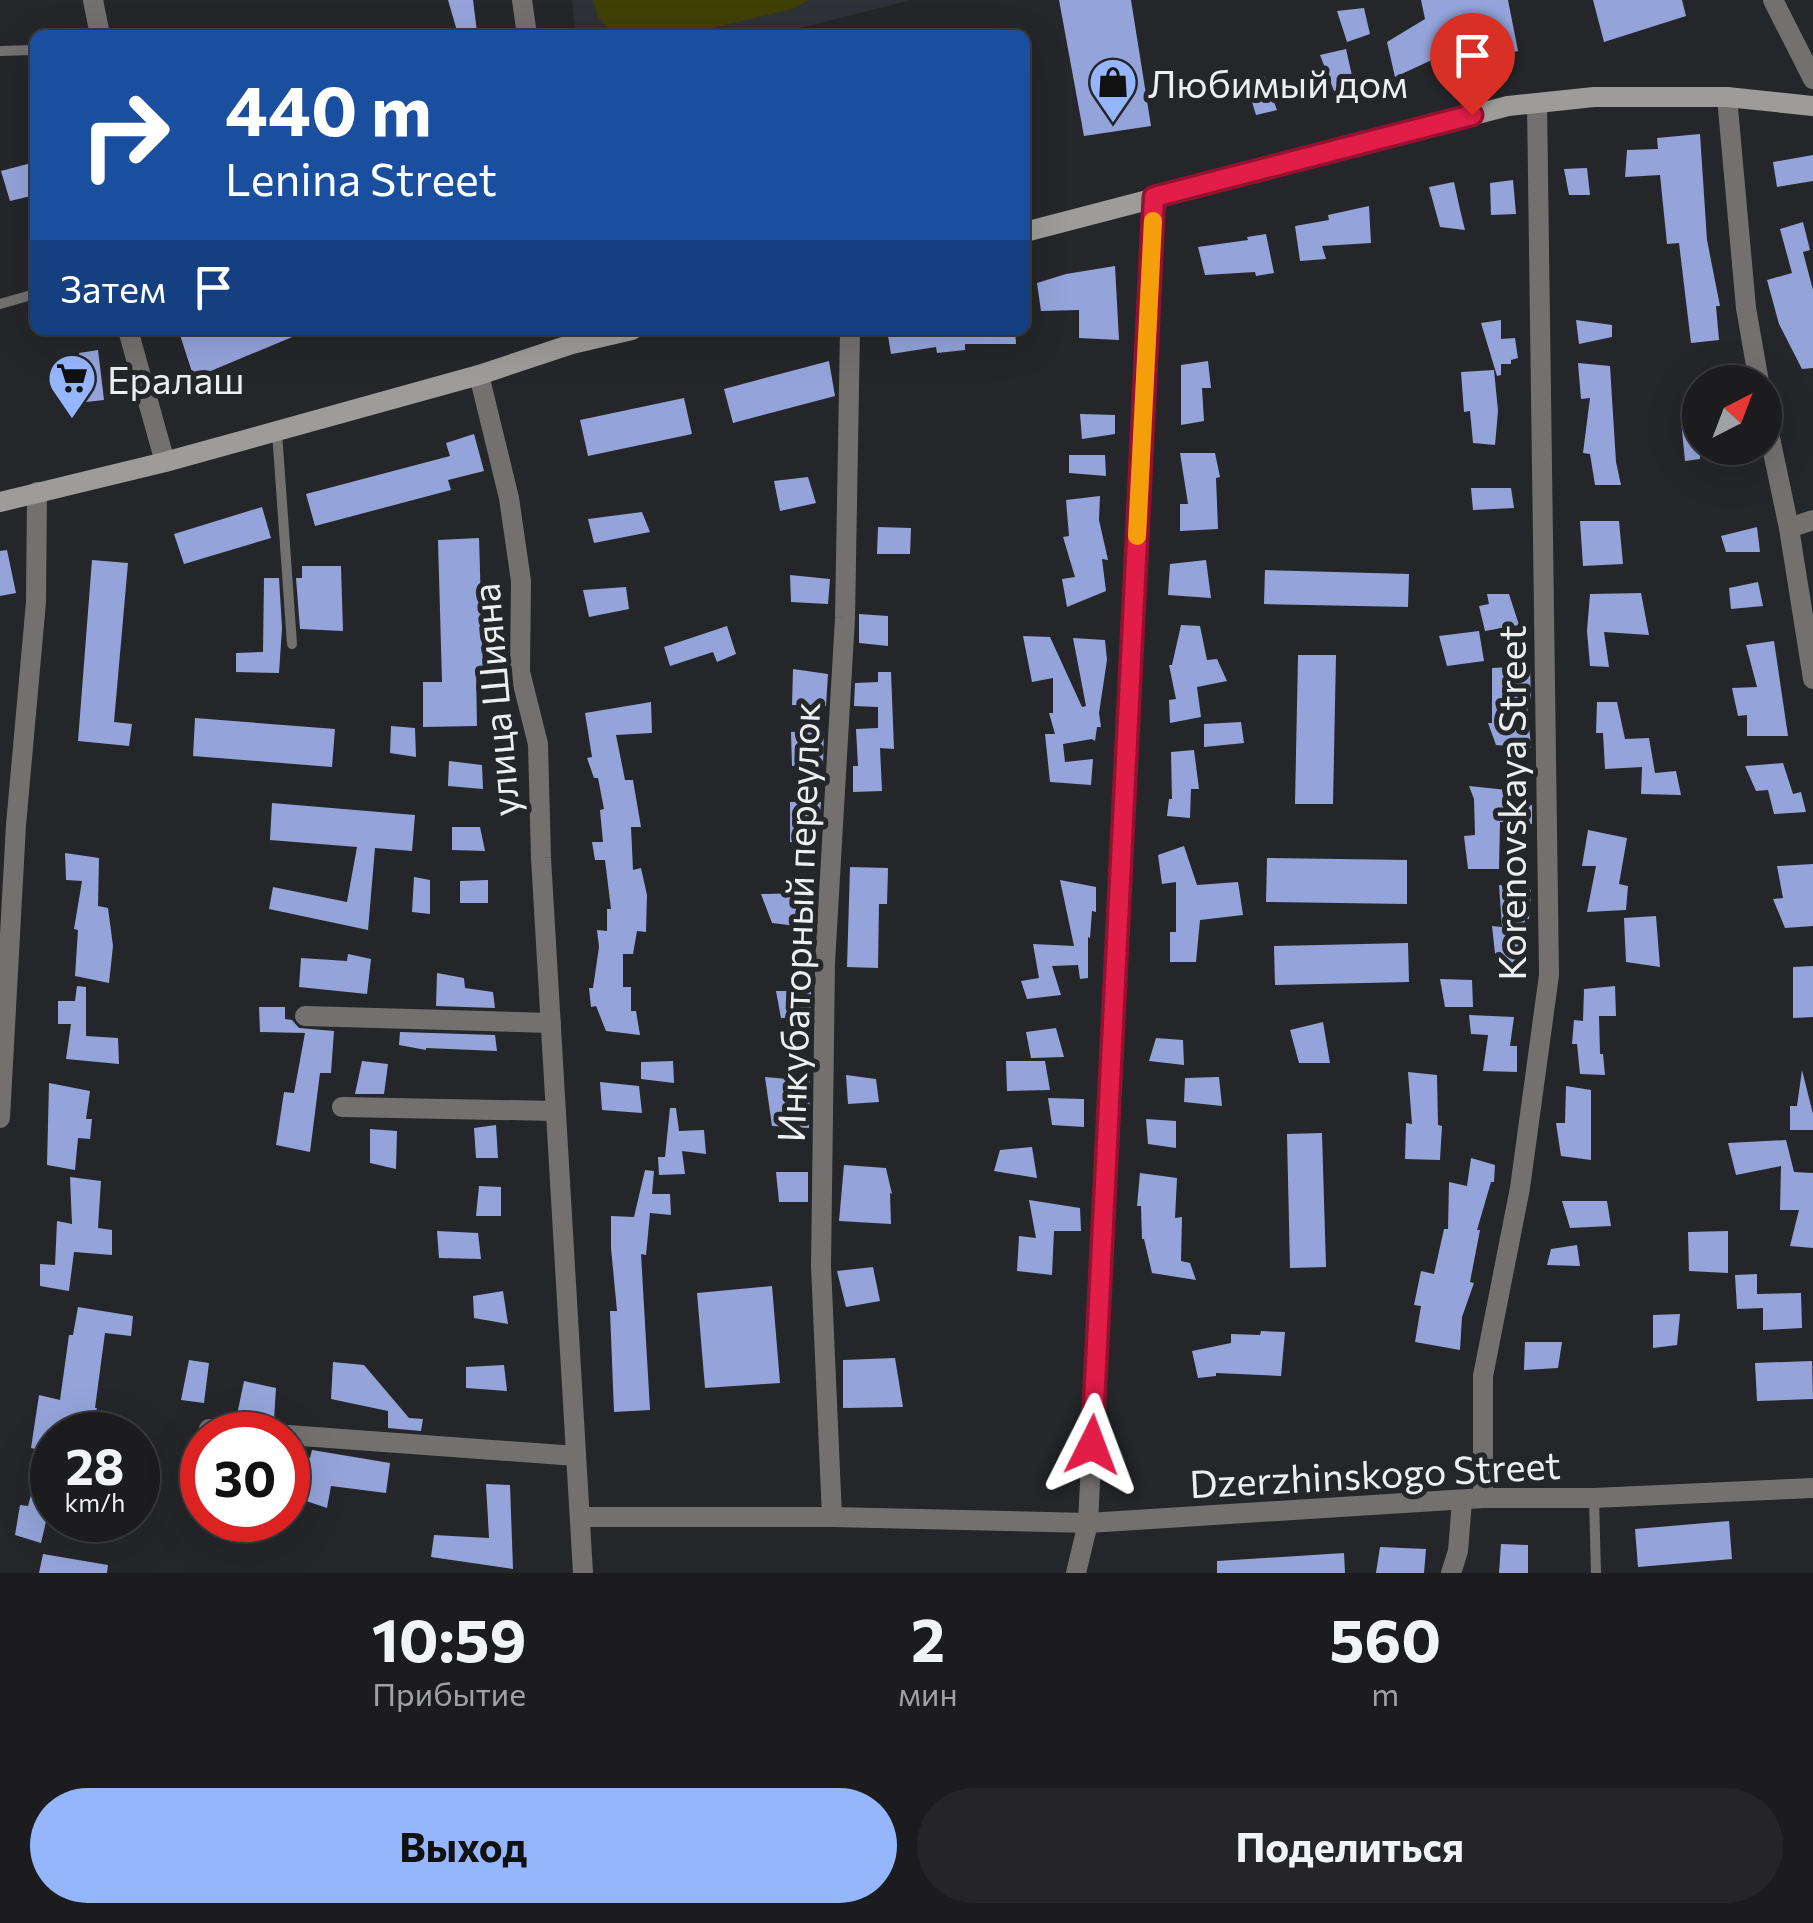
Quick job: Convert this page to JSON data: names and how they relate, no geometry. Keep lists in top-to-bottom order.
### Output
{
  "streets": {
    "street": [
      "улица Шияна",
      "Korenovskaya Street",
      "Инкубаторный переулок",
      "Dzerzhinskogo Street"
    ]
  },
  "crossings": [
    ["улица Шияна", "Dzerzhinskogo Street"],
    ["Korenovskaya Street", "Dzerzhinskogo Street"],
    ["Инкубаторный переулок", "Dzerzhinskogo Street"]
  ],
  "places": {
    "shop": ["Любимый дом"],
    "supermarket": ["Ералаш"]
  },
  "north": "top right",
  "page": {
    "turn": ["440 m", "Lenina Street"],
    "then": "Затем",
    "speed": "28 km/h",
    "limit": "30",
    "eta": [
      "10:59",
      "Прибытие",
      "2",
      "мин",
      "560",
      "m"
    ],
    "buttons": ["Выход", "Поделиться"]
  }
}
